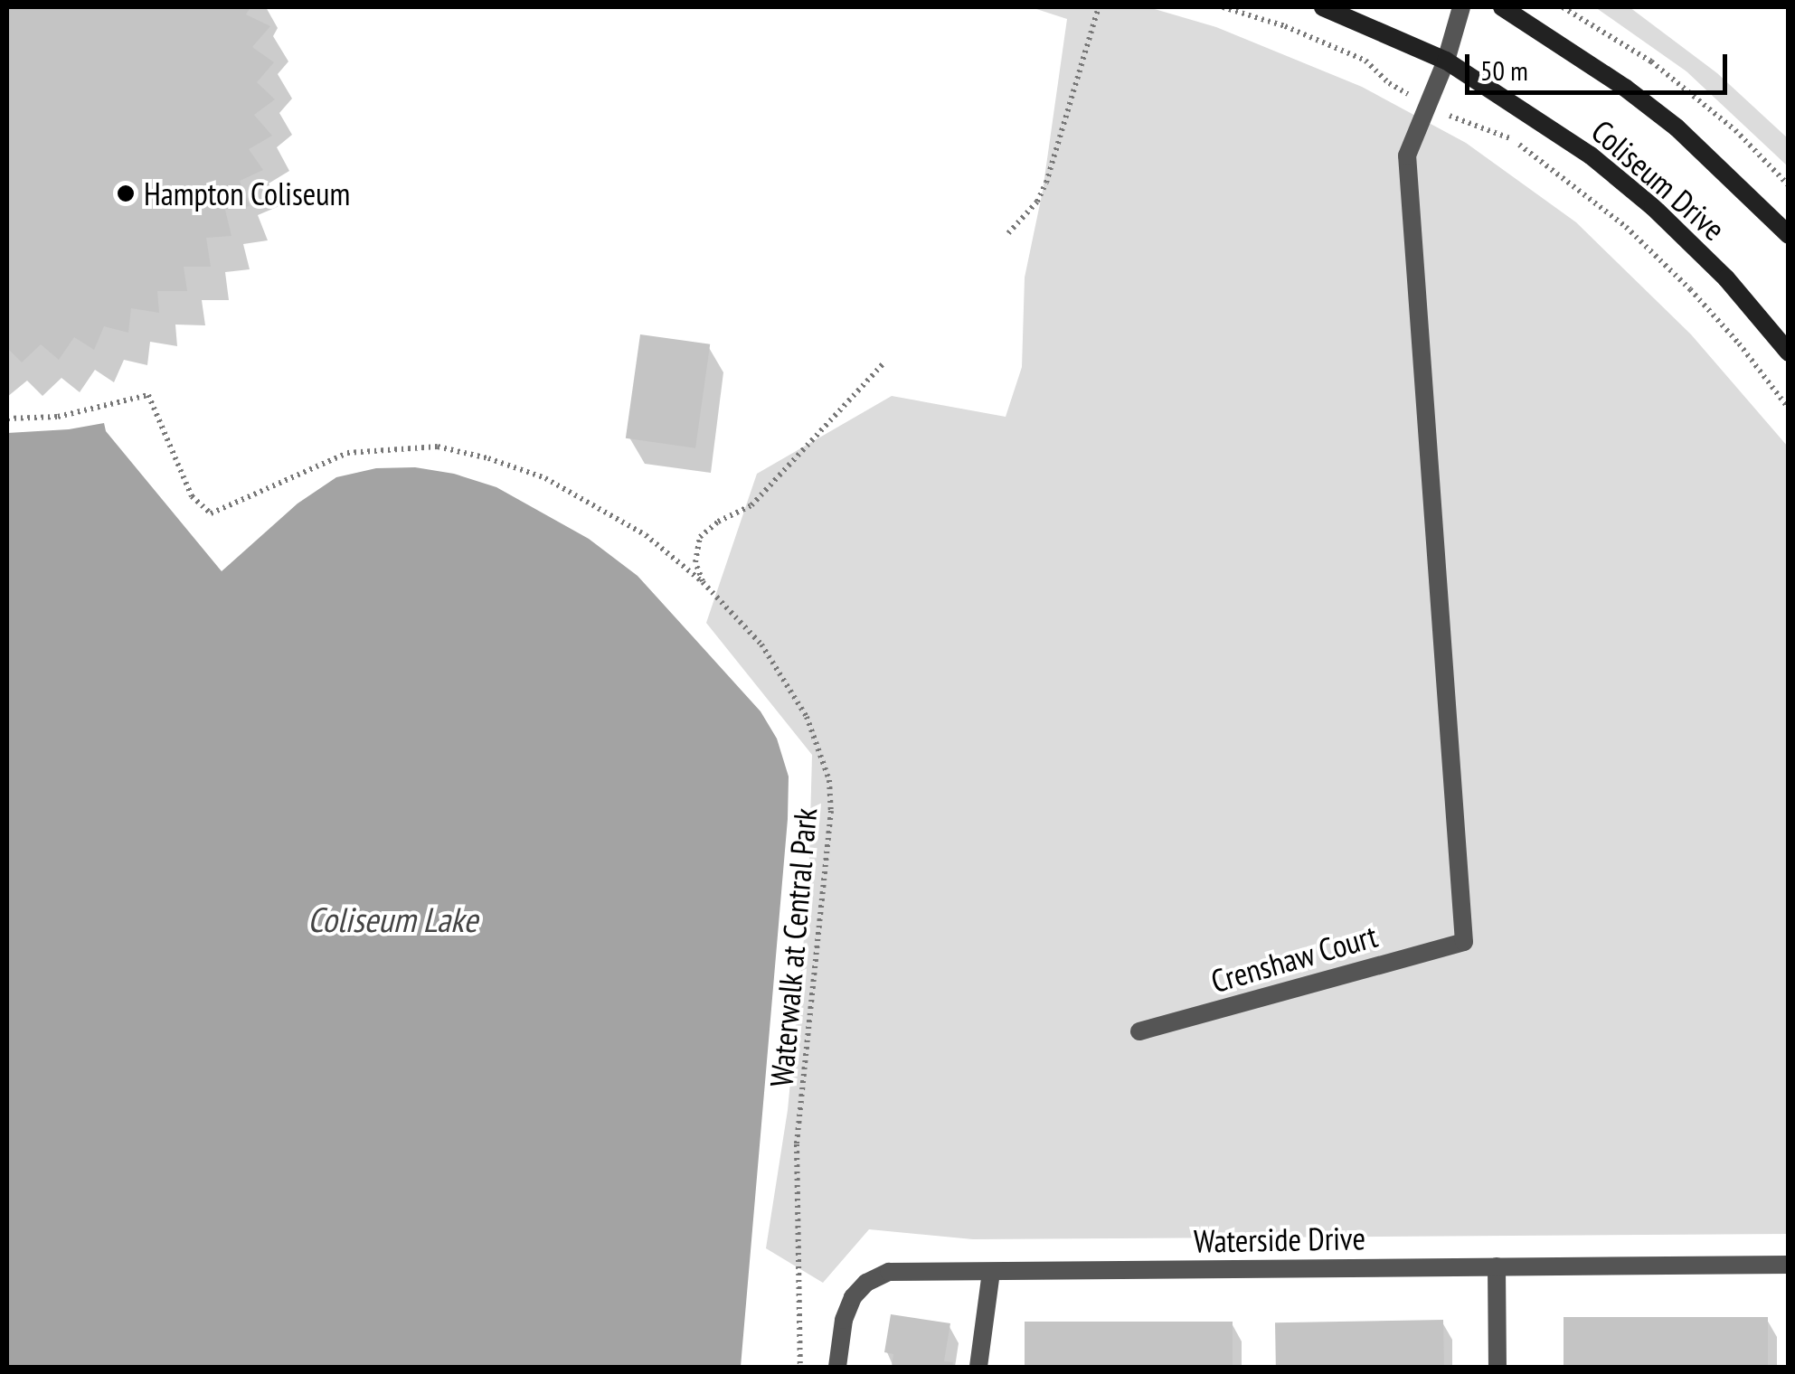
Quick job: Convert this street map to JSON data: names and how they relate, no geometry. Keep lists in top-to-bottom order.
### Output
{
  "streets": {
    "street": ["Coliseum Drive", "Crenshaw Court", "Waterside Drive"],
    "path": ["Waterwalk at Central Park"]
  },
  "water": ["Coliseum Lake"],
  "places": ["Hampton Coliseum"],
  "scale_bar": "50 m"
}
